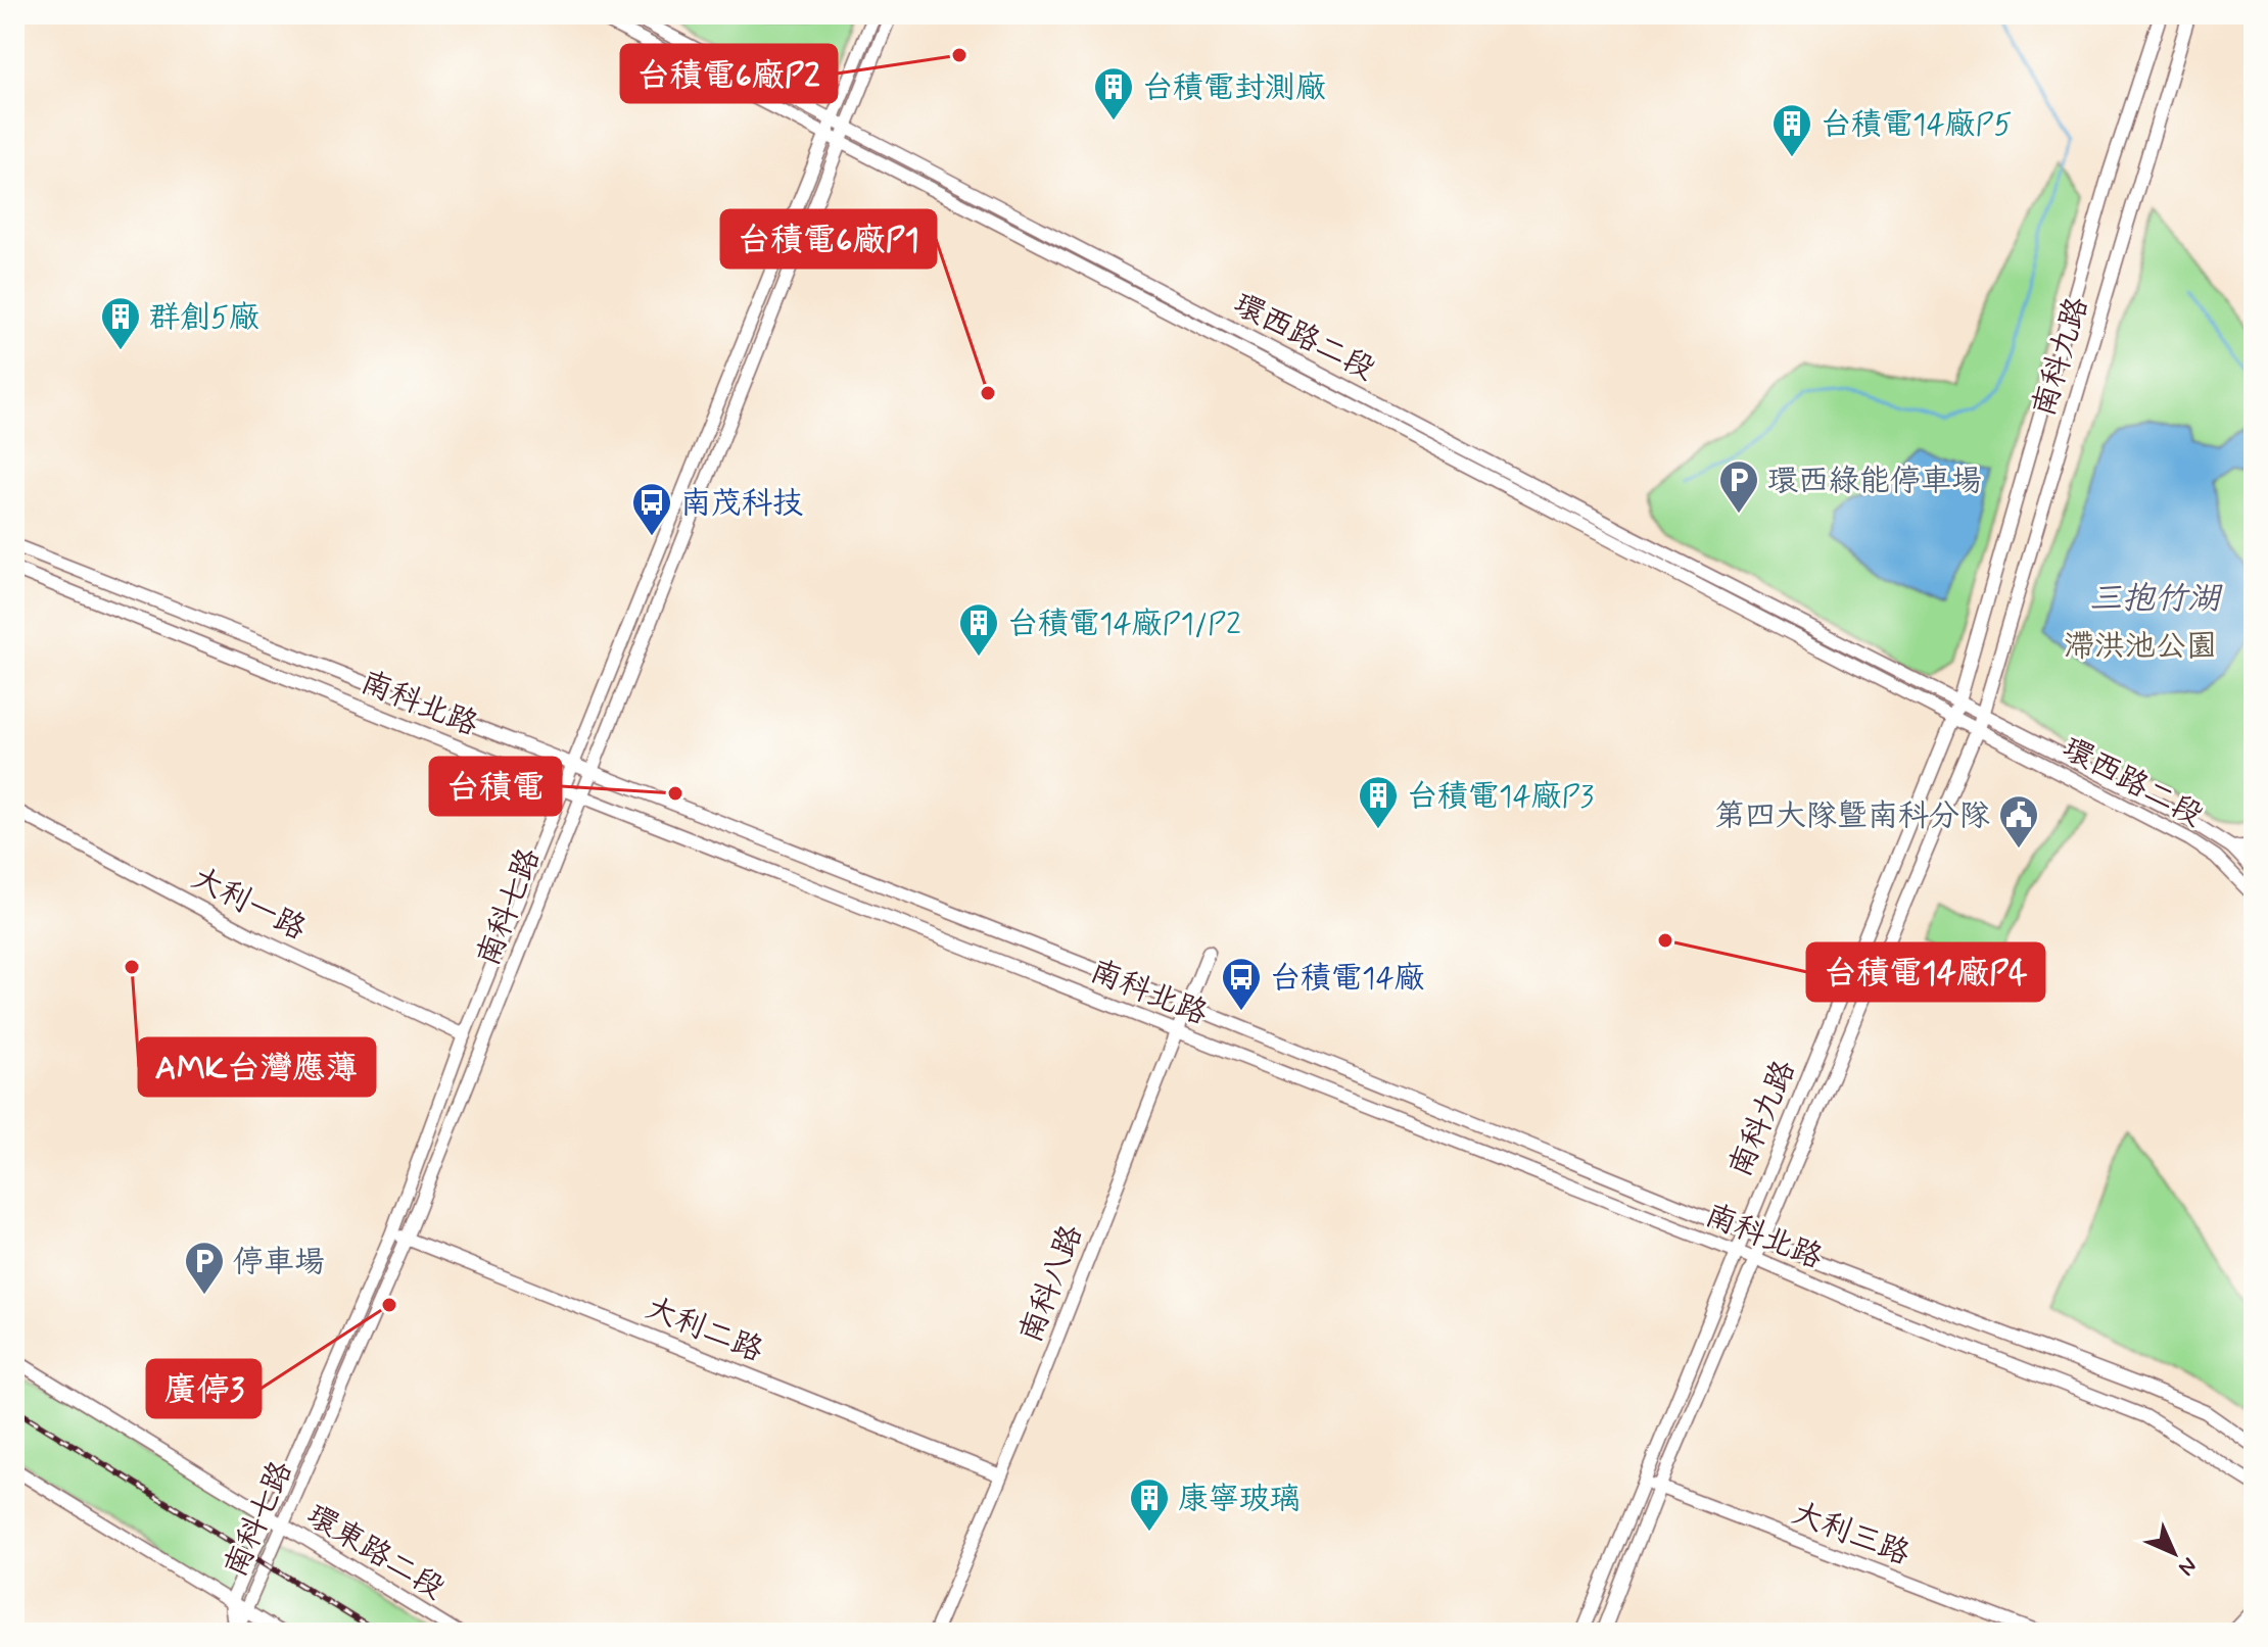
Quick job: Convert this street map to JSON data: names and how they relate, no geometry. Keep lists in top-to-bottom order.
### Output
{
  "streets": {
    "street": [
      "環西路二段",
      "南科九路",
      "南科北路",
      "大利一路",
      "南科七路",
      "南科八路",
      "大利二路",
      "大利三路",
      "環東路二段"
    ]
  },
  "crossings": [
    ["環西路二段", "南科九路"],
    ["環西路二段", "南科七路"],
    ["南科九路", "南科北路"],
    ["南科九路", "大利三路"],
    ["南科北路", "南科七路"],
    ["南科北路", "南科八路"],
    ["大利一路", "南科七路"],
    ["南科七路", "大利二路"],
    ["南科七路", "環東路二段"],
    ["南科八路", "大利二路"]
  ],
  "water": ["三抱竹湖"],
  "parks": ["滯洪池公園"],
  "places": {
    "other": [
      "台積電6廠P2",
      "台積電6廠P1",
      "台積電",
      "台積電14廠P4",
      "AMK台灣應薄",
      "廣停3"
    ],
    "building": [
      "台積電封測廠",
      "台積電14廠P5",
      "群創5廠",
      "台積電14廠P1/P2",
      "台積電14廠P3",
      "康寧玻璃"
    ],
    "parking": ["環西綠能停車場", "停車場"],
    "bus stop": ["南茂科技", "台積電14廠"],
    "public building": ["第四大隊暨南科分隊"]
  },
  "north": "bottom right"
}
